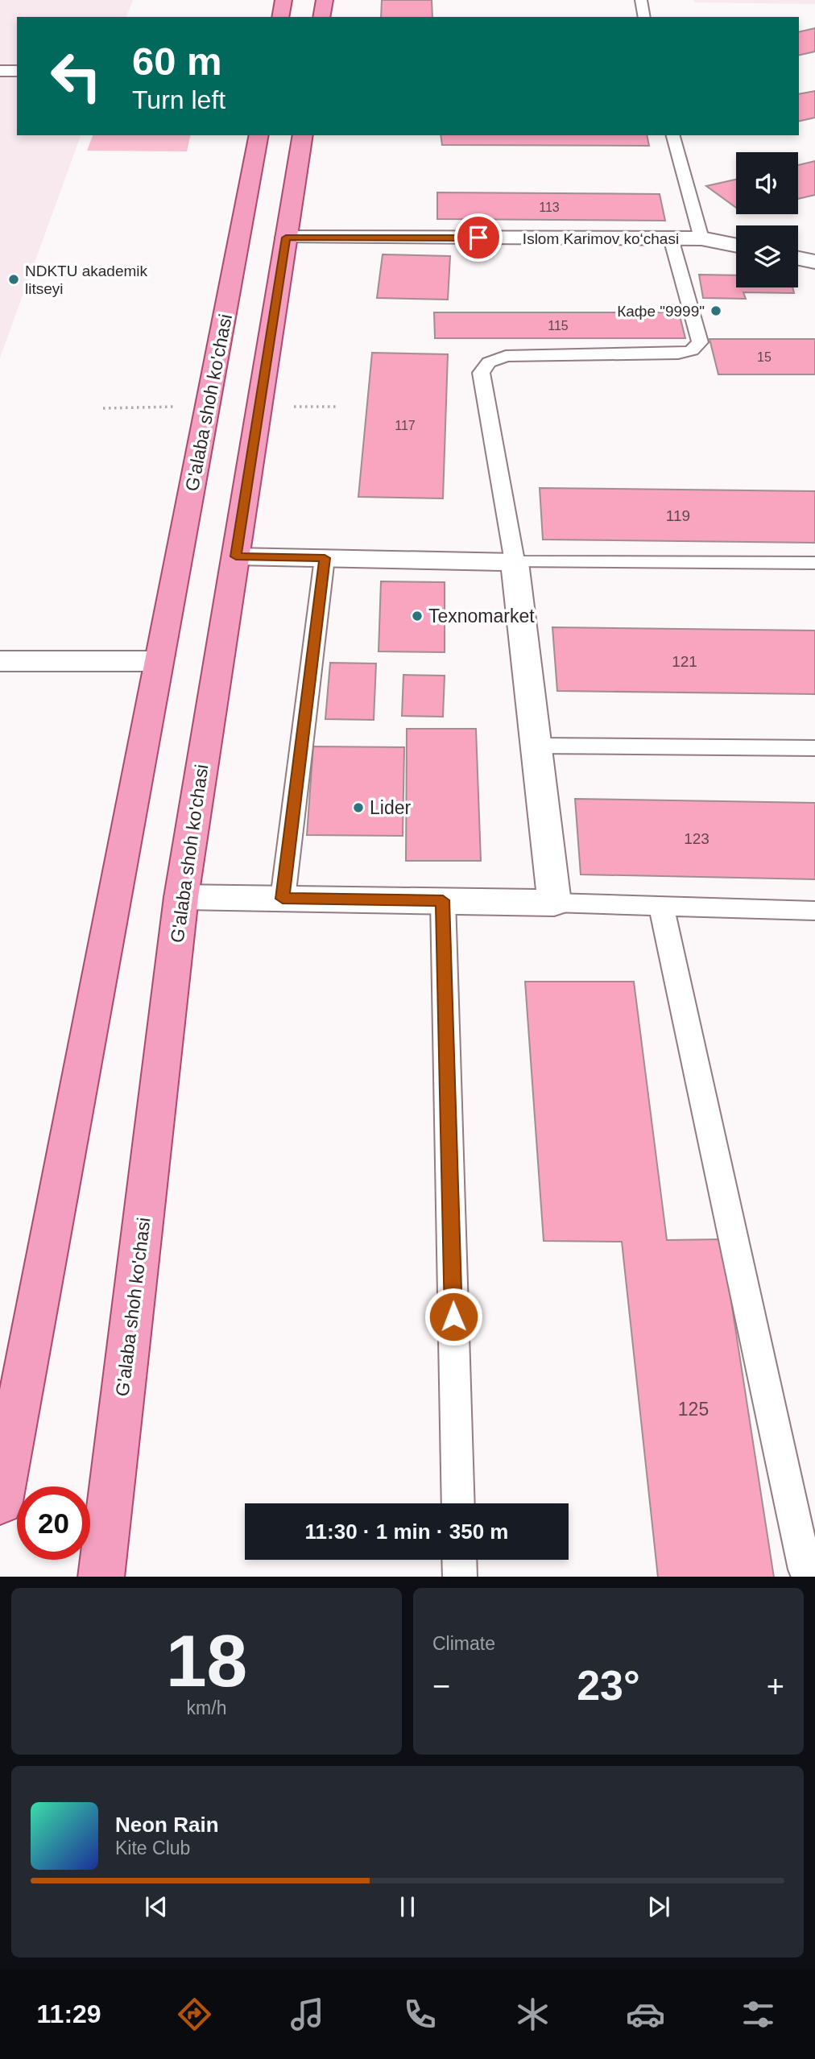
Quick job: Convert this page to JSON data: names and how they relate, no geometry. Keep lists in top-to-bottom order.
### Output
{
  "streets": {
    "main road": ["G'alaba shoh ko'chasi"],
    "street": ["Islom Karimov ko‘chasi"]
  },
  "crossings": [
    ["Islom Karimov ko‘chasi", "G'alaba shoh ko'chasi"]
  ],
  "places": [
    "NDKTU akademik litseyi",
    "Кафе \"9999\"",
    "Texnomarket",
    "Lider"
  ],
  "house_numbers": [
    "113",
    "115",
    "15",
    "117",
    "119",
    "121",
    "123",
    "125"
  ],
  "page": {
    "turn": ["60 m", "Turn left"],
    "limit": "20",
    "trip": "11:30 · 1 min · 350 m",
    "tile": [
      ["18", "km/h"],
      "Climate"
    ],
    "heat": ["−", "23°", "+"],
    "song": ["Neon Rain", "Kite Club"],
    "tabs": "11:29"
  }
}
